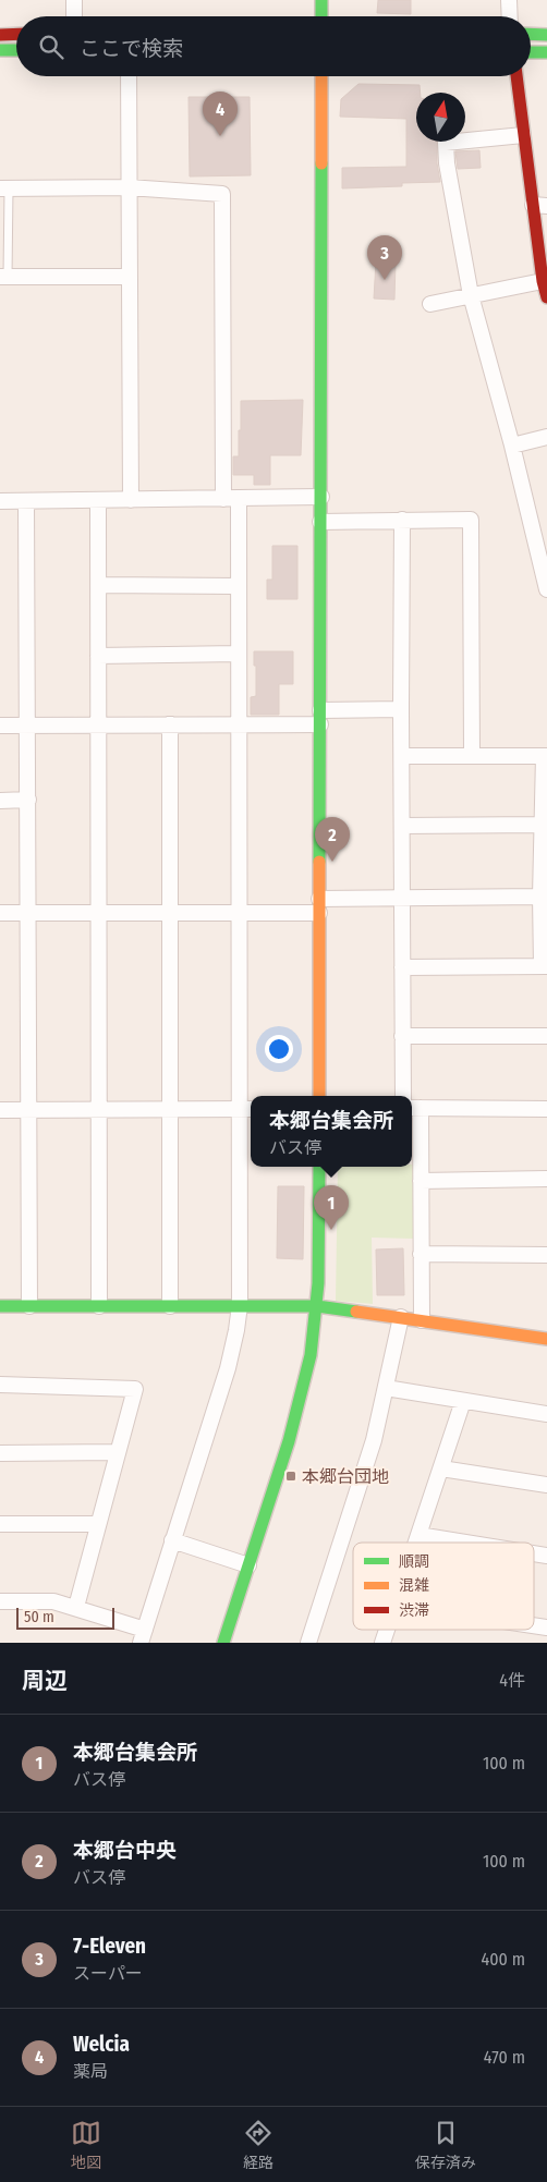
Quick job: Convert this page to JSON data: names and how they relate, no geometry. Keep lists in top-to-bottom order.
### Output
{
  "places": {
    "transit": ["本郷台団地"]
  },
  "legend": ["順調", "混雑", "渋滞"],
  "scale_bar": "50 m",
  "north": "top",
  "page": {
    "search": "ここで検索",
    "pins": [
      "4",
      "3",
      "2",
      "1"
    ],
    "popup": ["本郷台集会所", "バス停"],
    "scale": "50 m",
    "heading": ["周辺", "4件"],
    "list": [
      {
        "mark": "1",
        "name": "本郷台集会所",
        "note": "バス停",
        "value": "100 m"
      },
      {
        "mark": "2",
        "name": "本郷台中央",
        "note": "バス停",
        "value": "100 m"
      },
      {
        "mark": "3",
        "name": "7-Eleven",
        "note": "スーパー",
        "value": "400 m"
      },
      {
        "mark": "4",
        "name": "Welcia",
        "note": "薬局",
        "value": "470 m"
      }
    ],
    "nav": ["地図", "経路", "保存済み"]
  }
}
